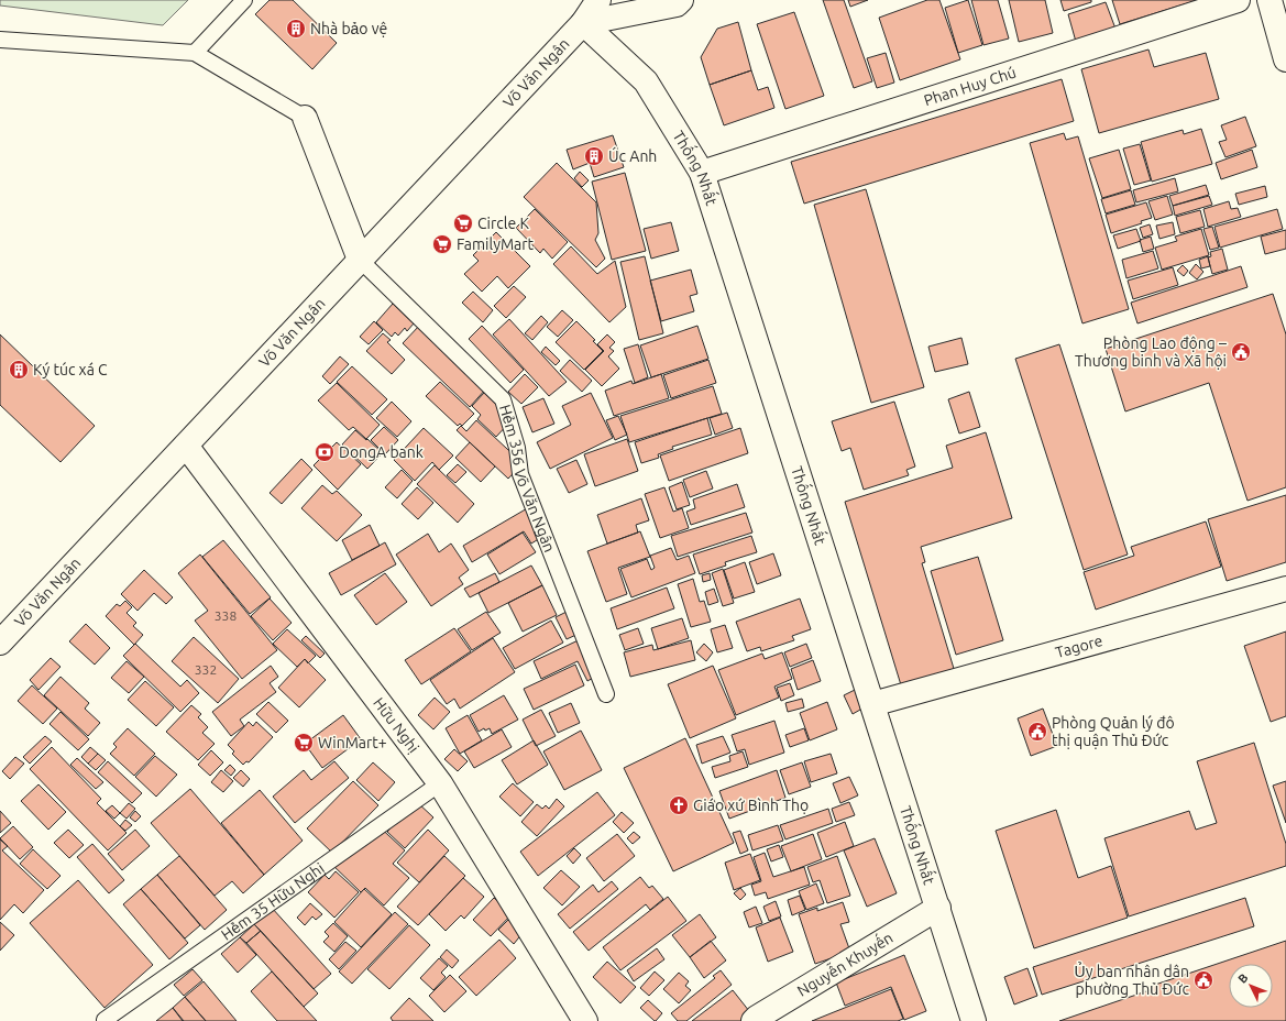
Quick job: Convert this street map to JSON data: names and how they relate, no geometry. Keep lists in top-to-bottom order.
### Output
{
  "streets": {
    "street": [
      "Võ Văn Ngân",
      "Phan Huy Chú",
      "Thống Nhất",
      "Tagore",
      "Hữu Nghị",
      "Nguyễn Khuyến"
    ],
    "lane": ["Hẻm 356 Võ Văn Ngân", "Hẻm 35 Hữu Nghị"]
  },
  "crossings": [
    ["Võ Văn Ngân", "Thống Nhất"],
    ["Võ Văn Ngân", "Hẻm 356 Võ Văn Ngân"],
    ["Võ Văn Ngân", "Hữu Nghị"],
    ["Phan Huy Chú", "Thống Nhất"],
    ["Thống Nhất", "Tagore"],
    ["Thống Nhất", "Nguyễn Khuyến"],
    ["Hữu Nghị", "Hẻm 35 Hữu Nghị"]
  ],
  "places": {
    "building": ["Nhà bảo vệ", "Úc Anh", "Ký túc xá C"],
    "supermarket": ["Circle K", "FamilyMart", "WinMart+"],
    "public building": ["Phòng Lao động – Thương binh và Xã hội", "Phòng Quản lý đô thị quận Thủ Đức", "Ủy ban nhân dân phường Thủ Đức"],
    "bank": ["DongA bank"],
    "church": ["Giáo xứ Bình Thọ"]
  },
  "house_numbers": ["338", "332"],
  "north": "top left"
}
